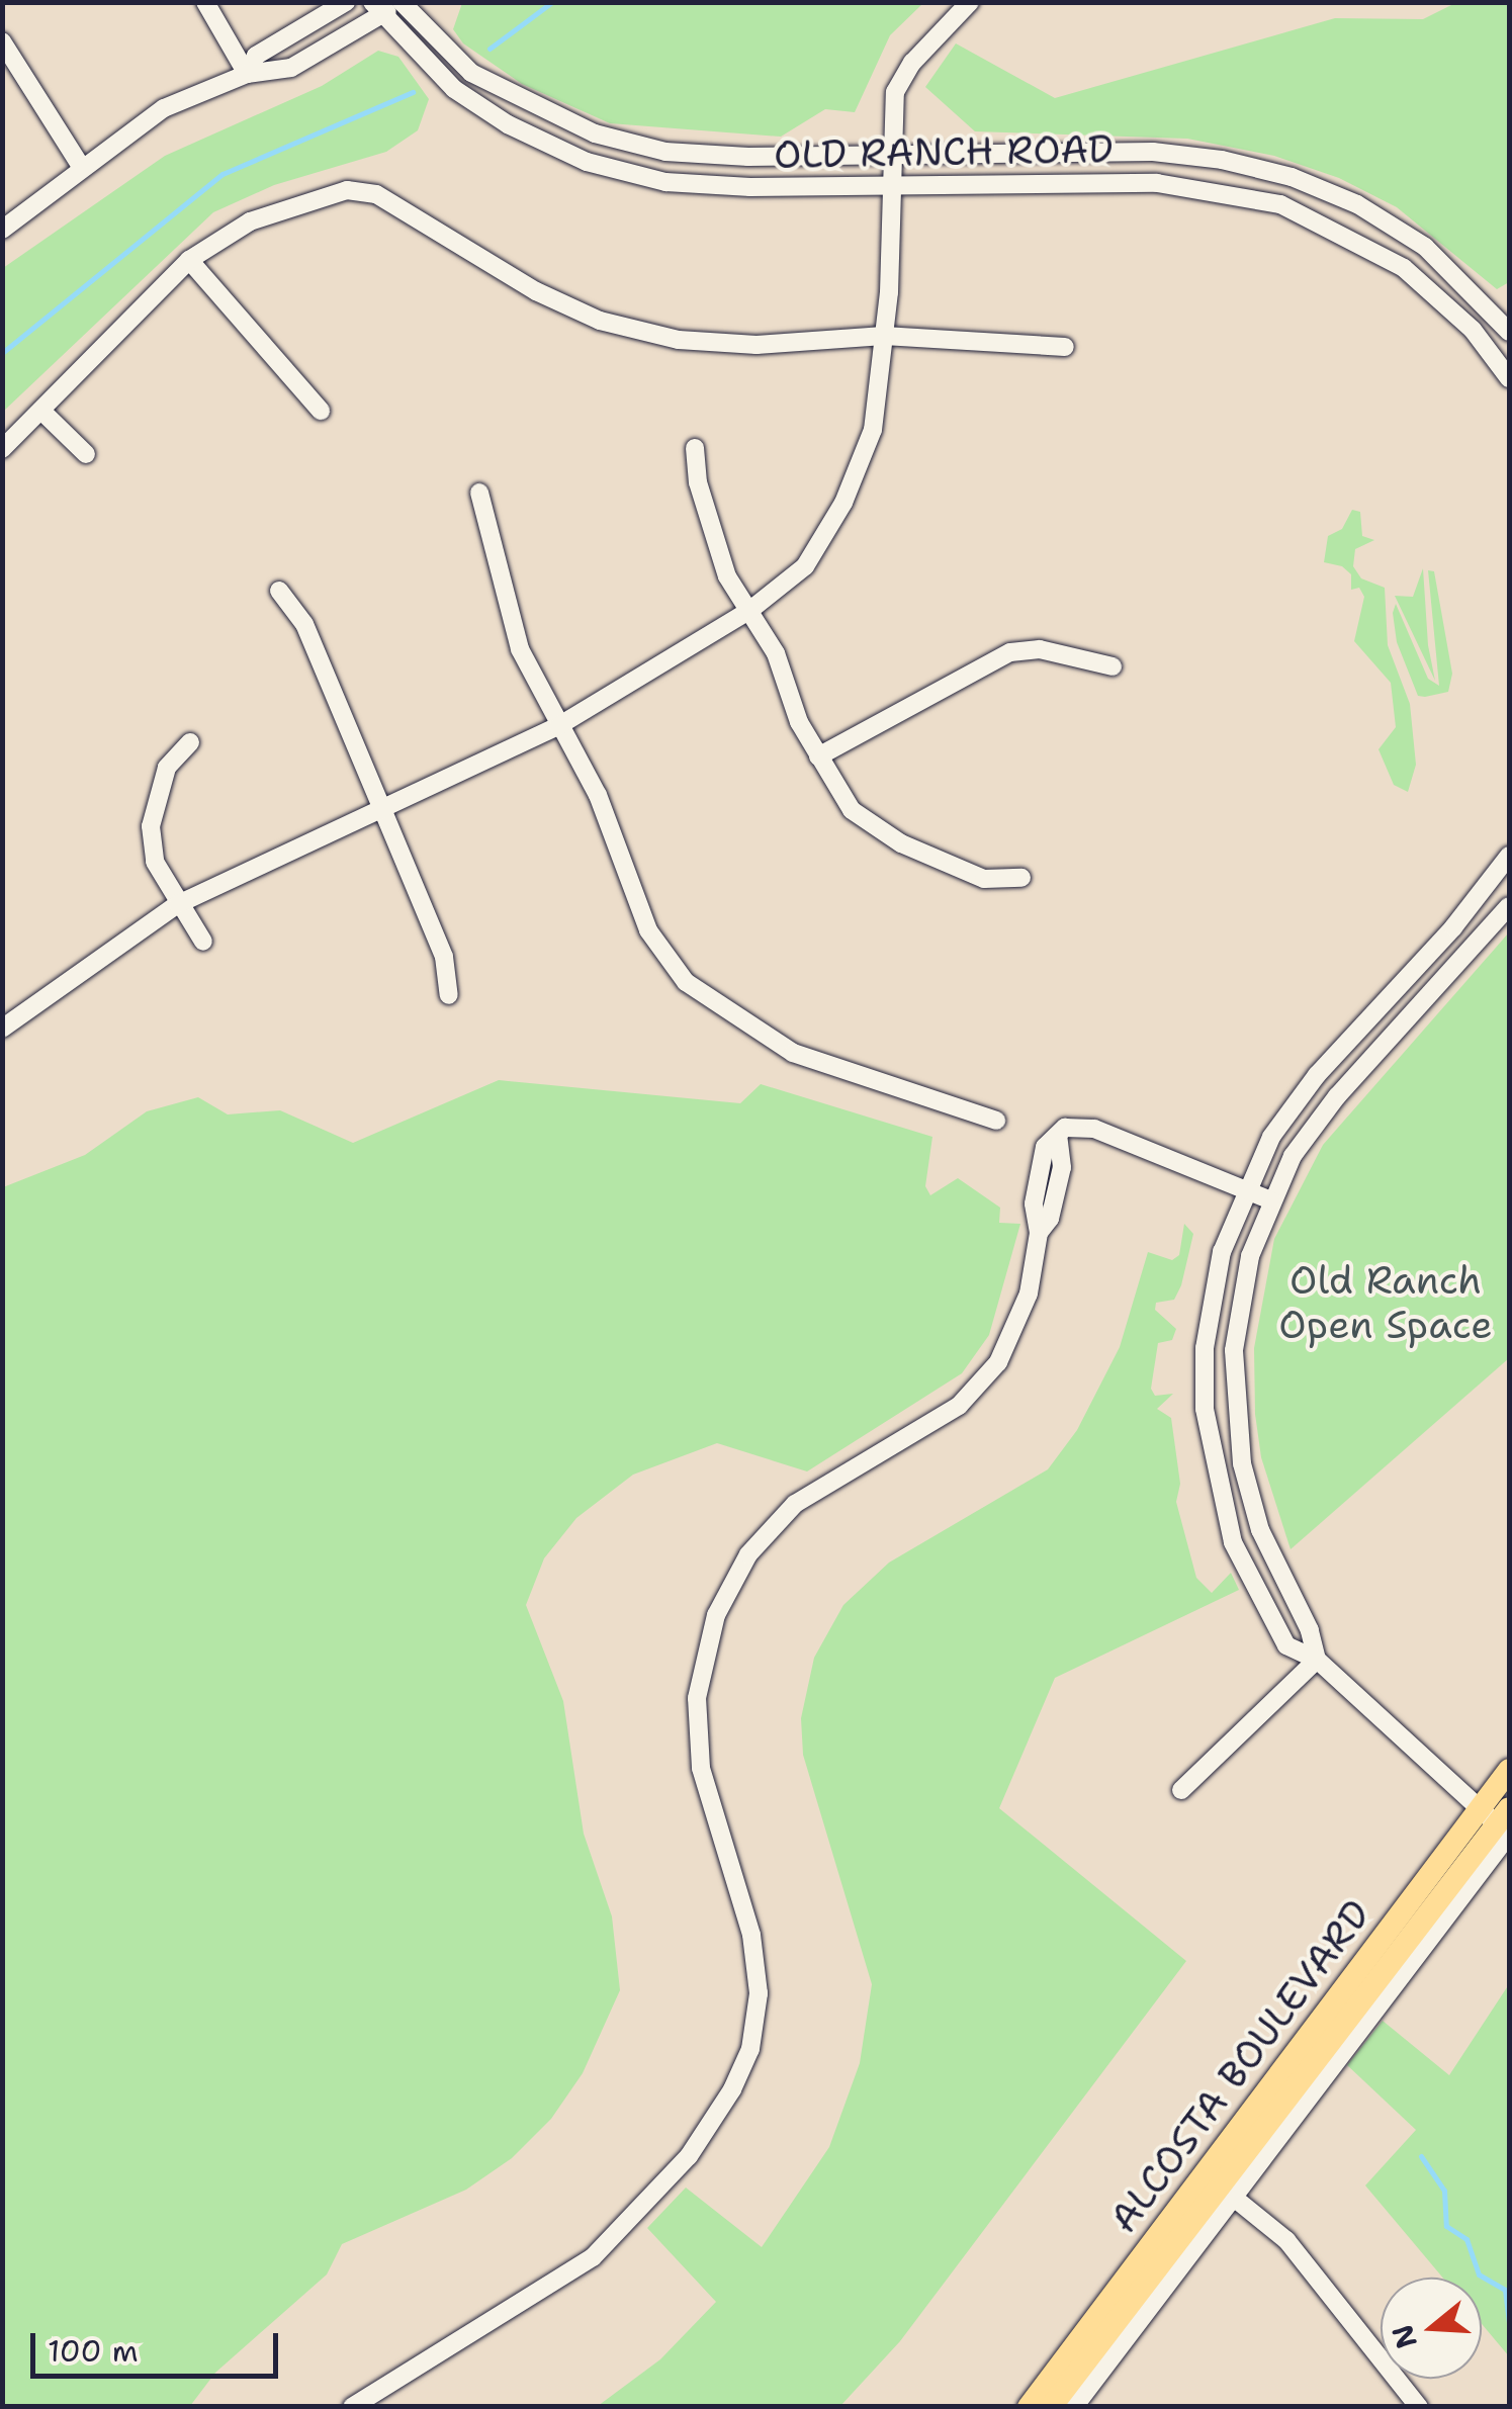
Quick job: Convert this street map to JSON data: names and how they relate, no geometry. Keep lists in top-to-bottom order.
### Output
{
  "streets": {
    "main road": ["ALCOSTA BOULEVARD"],
    "street": ["OLD RANCH ROAD"]
  },
  "parks": ["Old Ranch Open Space"],
  "scale_bar": "100 m",
  "north": "left"
}
